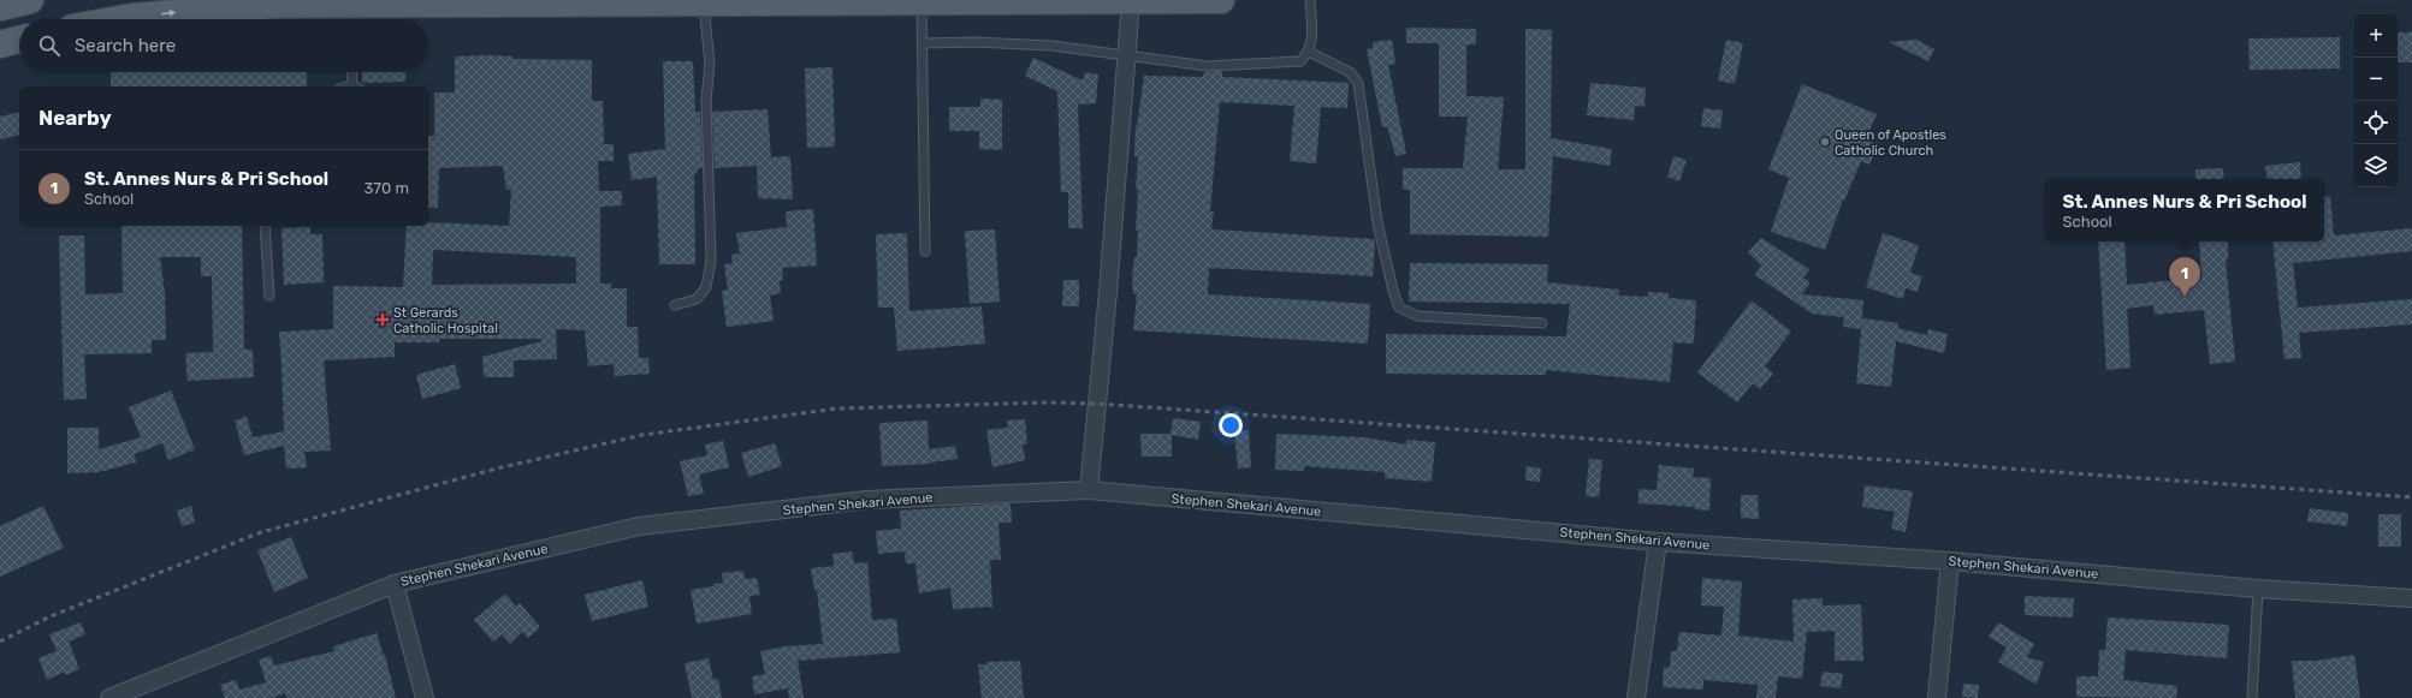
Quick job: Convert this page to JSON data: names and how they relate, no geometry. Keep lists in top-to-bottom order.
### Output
{
  "streets": {
    "street": ["Stephen Shekari Avenue"]
  },
  "places": {
    "other": ["Queen of Apostles Catholic Church"],
    "health": ["St Gerards Catholic Hospital"]
  },
  "page": {
    "map_buttons": ["+", "−"],
    "search": "Search here",
    "heading": "Nearby",
    "list": [
      {
        "mark": "1",
        "name": "St. Annes Nurs & Pri School",
        "note": "School",
        "value": "370 m"
      }
    ],
    "popup": ["St. Annes Nurs & Pri School", "School"],
    "pins": "1"
  }
}
